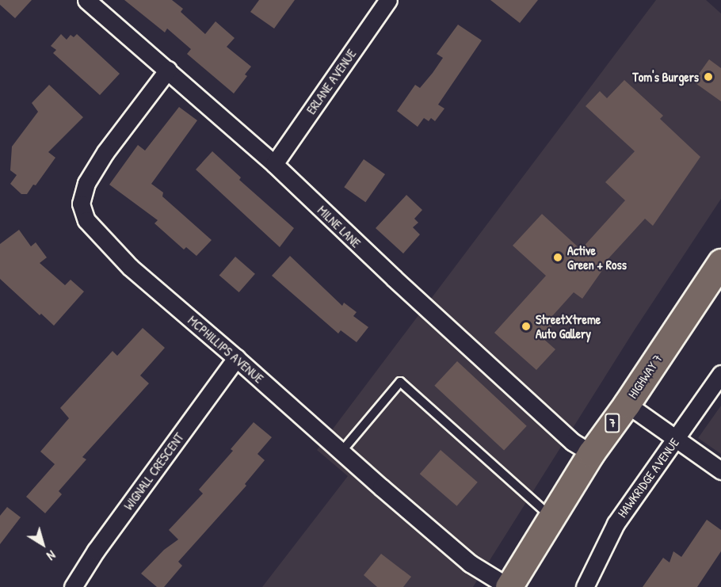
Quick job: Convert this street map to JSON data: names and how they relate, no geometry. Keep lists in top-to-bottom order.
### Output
{
  "streets": {
    "main road": ["HIGHWAY 7", "7"],
    "street": [
      "ERLANE AVENUE",
      "MILNE LANE",
      "MCPHILLIPS AVENUE",
      "WIGNALL CRESCENT",
      "HAWKRIDGE AVENUE"
    ]
  },
  "crossings": [
    ["ERLANE AVENUE", "MILNE LANE"],
    ["MILNE LANE", "MCPHILLIPS AVENUE"],
    ["MILNE LANE", "HIGHWAY 7"],
    ["MCPHILLIPS AVENUE", "HIGHWAY 7"],
    ["MCPHILLIPS AVENUE", "WIGNALL CRESCENT"]
  ],
  "places": ["Tom's Burgers", "Active Green + Ross", "StreetXtreme Auto Gallery"],
  "north": "bottom right"
}
